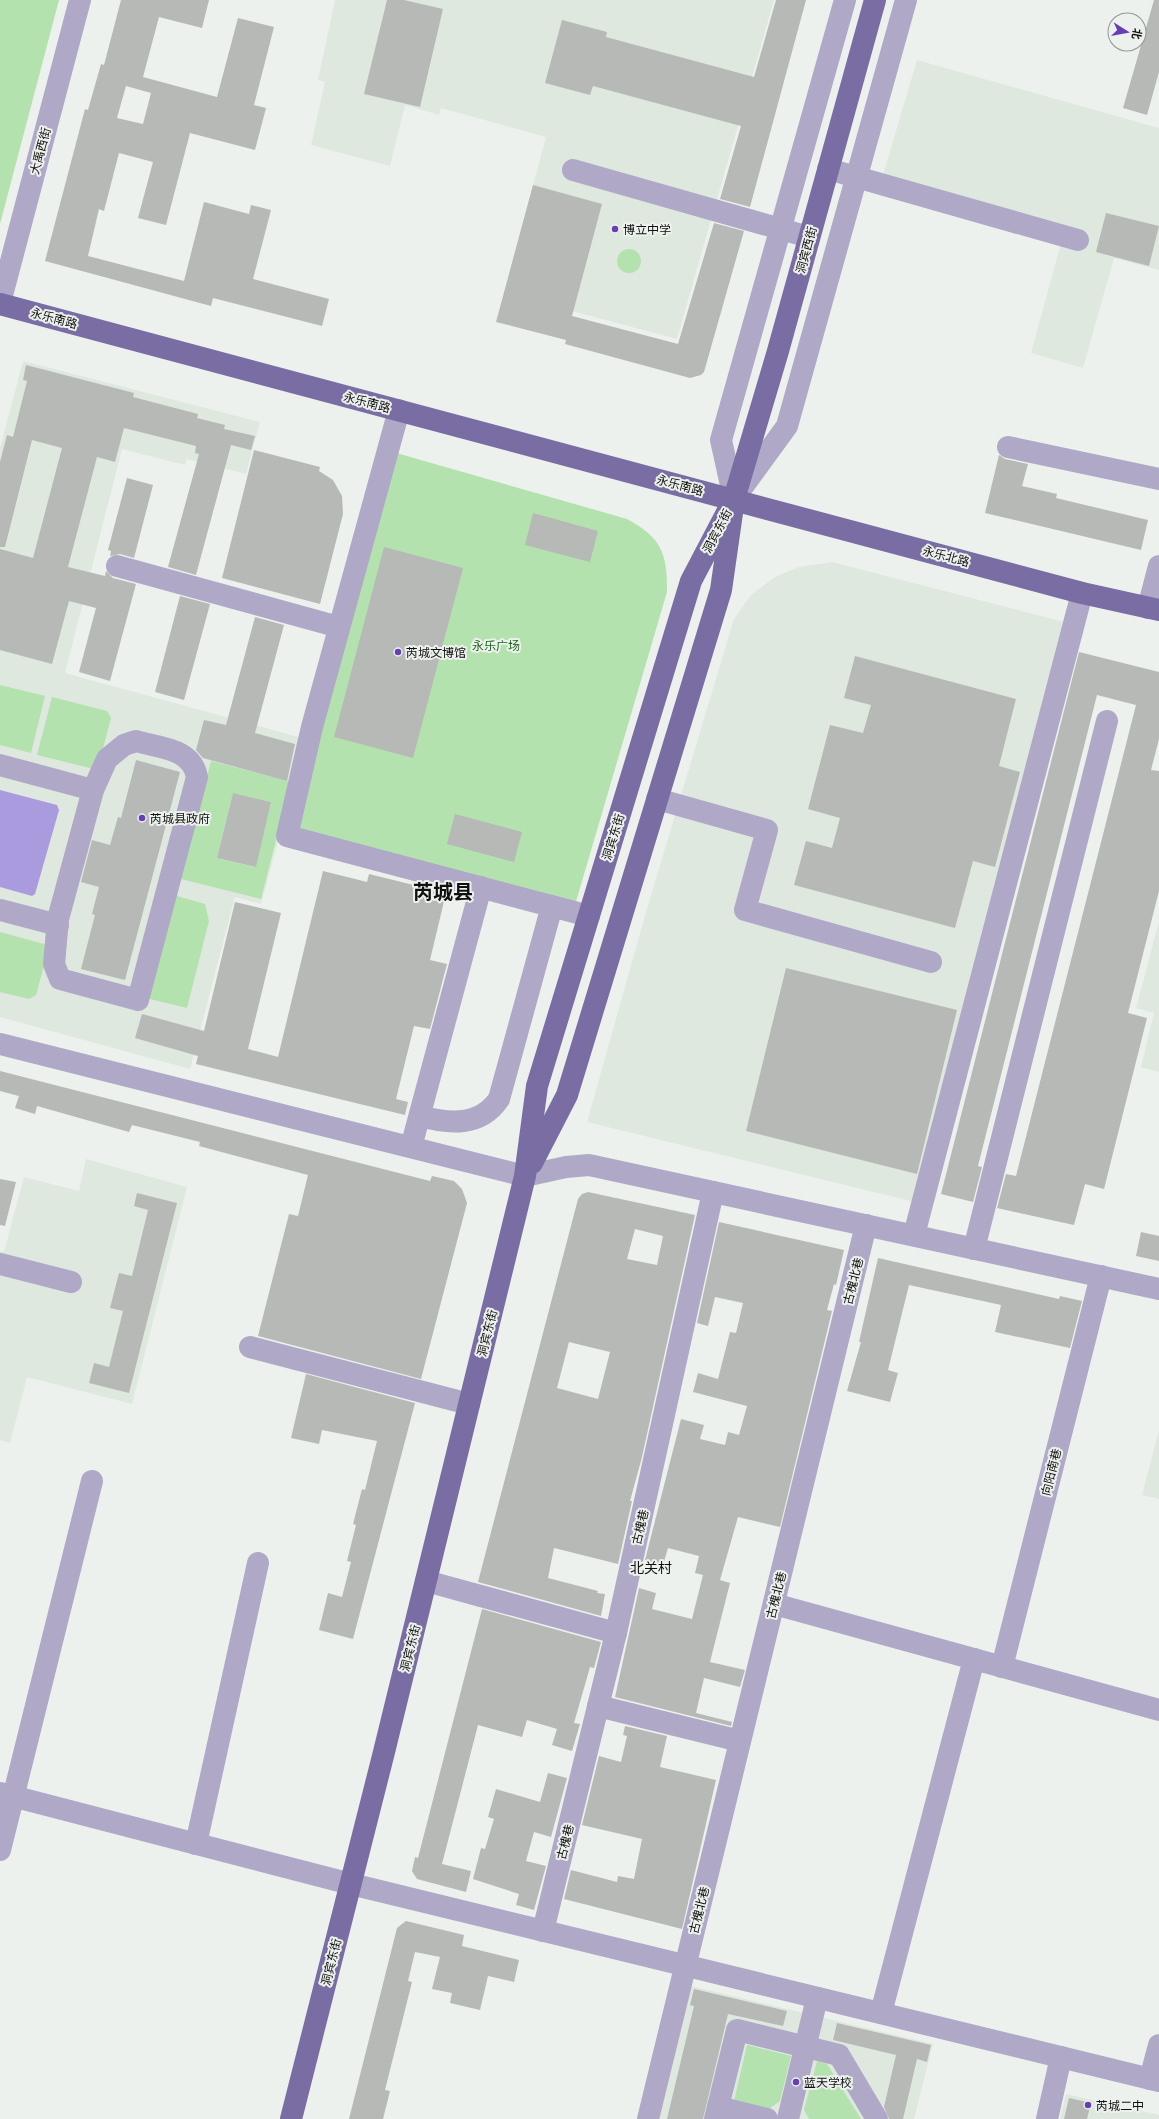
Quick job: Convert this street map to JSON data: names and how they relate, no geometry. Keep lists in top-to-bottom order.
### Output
{
  "streets": {
    "main road": [
      "洞宾西街",
      "永乐南路",
      "洞宾东街",
      "永乐北路"
    ],
    "street": [
      "大禹西街",
      "古槐北巷",
      "向阳南巷",
      "古槐巷"
    ]
  },
  "crossings": [
    ["大禹西街", "永乐南路"],
    ["洞宾西街", "永乐南路"],
    ["洞宾西街", "洞宾东街"],
    ["洞宾西街", "永乐北路"],
    ["永乐南路", "洞宾东街"],
    ["永乐南路", "永乐北路"],
    ["洞宾东街", "永乐北路"]
  ],
  "districts": ["芮城县", "北关村"],
  "parks": ["永乐广场"],
  "places": [
    "博立中学",
    "芮城文博馆",
    "芮城县政府",
    "蓝天学校",
    "芮城二中"
  ],
  "north": "right"
}
